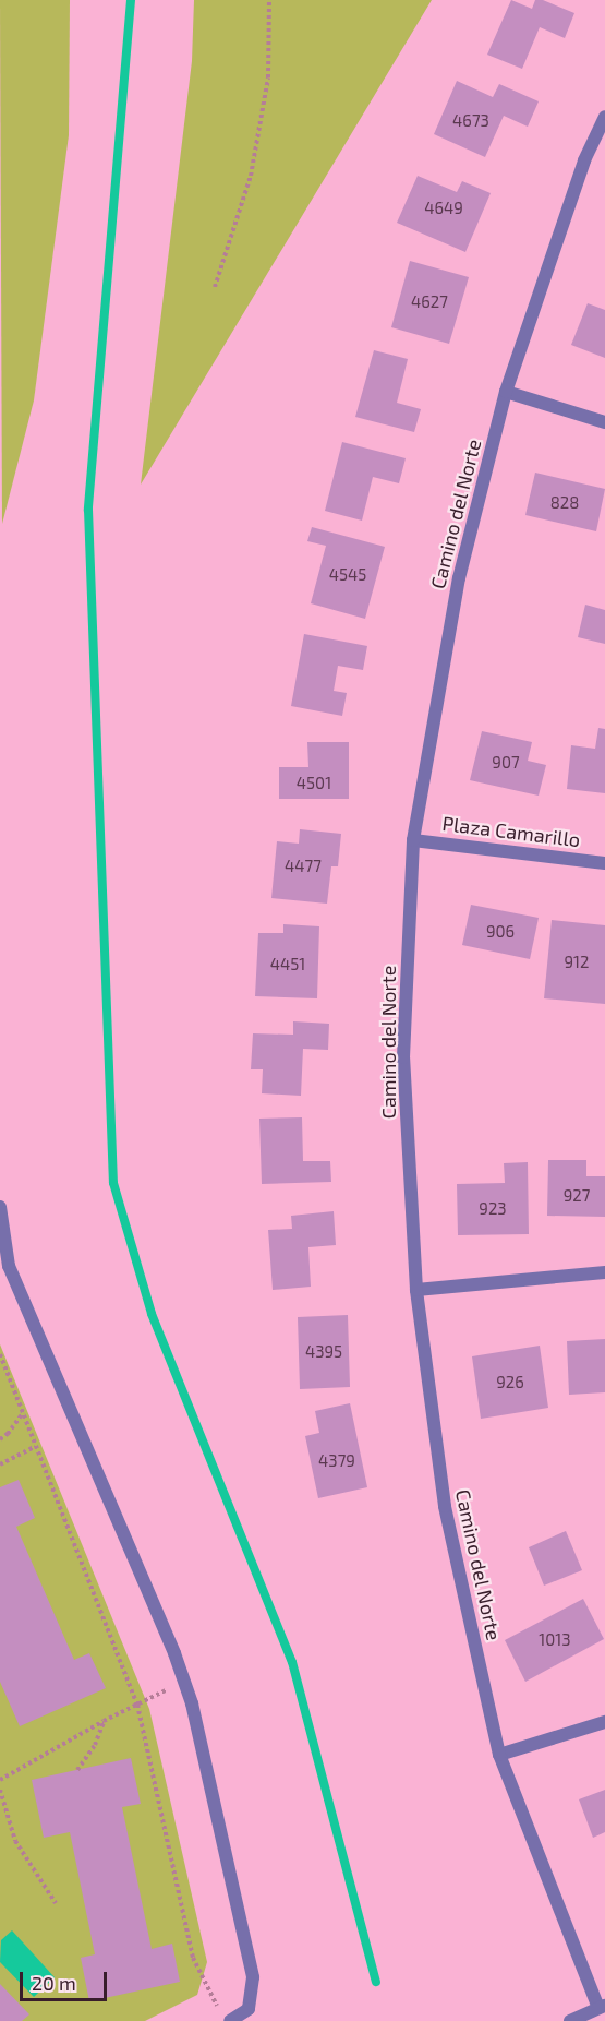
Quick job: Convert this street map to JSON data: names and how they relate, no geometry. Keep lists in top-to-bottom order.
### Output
{
  "streets": {
    "street": ["Camino del Norte", "Plaza Camarillo"]
  },
  "crossings": [
    ["Camino del Norte", "Plaza Camarillo"]
  ],
  "house_numbers": [
    "4673",
    "4649",
    "4627",
    "828",
    "4545",
    "907",
    "4501",
    "4477",
    "906",
    "912",
    "4451",
    "927",
    "923",
    "4395",
    "926",
    "4379",
    "1013"
  ],
  "scale_bar": "20 m"
}
